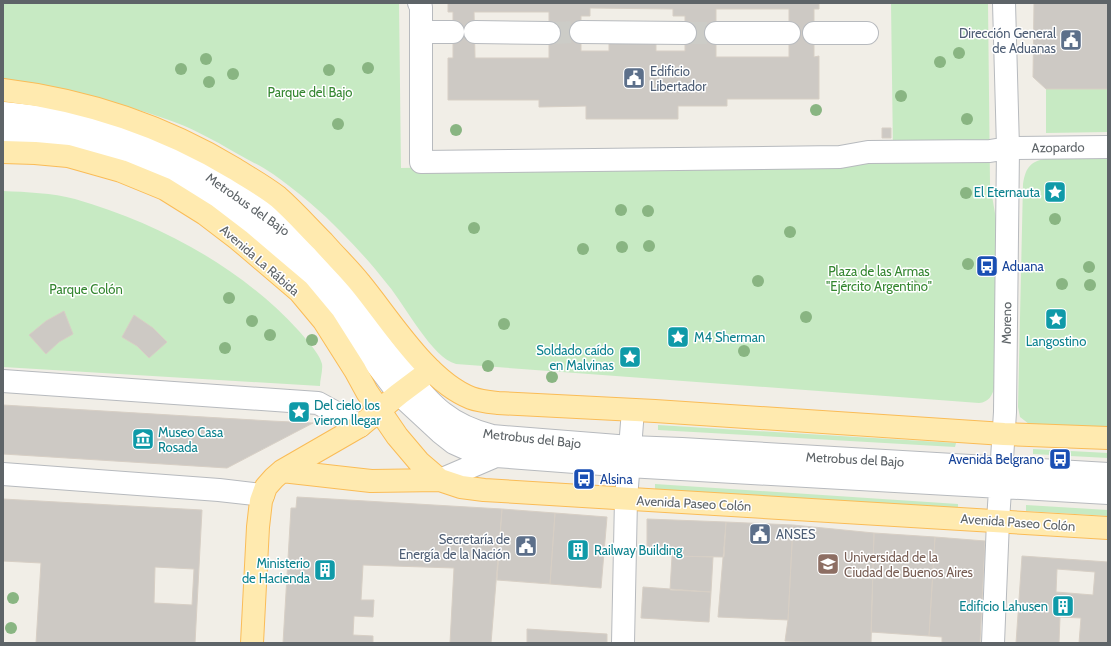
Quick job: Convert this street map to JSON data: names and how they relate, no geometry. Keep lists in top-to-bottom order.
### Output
{
  "streets": {
    "main road": ["Avenida La Rábida", "Avenida Paseo Colón"],
    "street": ["Azopardo", "Metrobus del Bajo", "Moreno"]
  },
  "crossings": [
    ["Azopardo", "Moreno"],
    ["Metrobus del Bajo", "Avenida La Rábida"],
    ["Metrobus del Bajo", "Moreno"],
    ["Metrobus del Bajo", "Avenida Paseo Colón"],
    ["Avenida La Rábida", "Avenida Paseo Colón"],
    ["Moreno", "Avenida Paseo Colón"]
  ],
  "parks": ["Parque del Bajo", "Plaza de las Armas \"Ejército Argentino\"", "Parque Colón"],
  "places": {
    "public building": [
      "Dirección General de Aduanas",
      "Edificio Libertador",
      "ANSES",
      "Secretaría de Energía de la Nación"
    ],
    "place": [
      "El Eternauta",
      "Langostino",
      "M4 Sherman",
      "Soldado caído en Malvinas",
      "Del cielo los vieron llegar"
    ],
    "bus stop": ["Aduana", "Avenida Belgrano", "Alsina"],
    "museum": ["Museo Casa Rosada"],
    "building": ["Railway Building", "Ministerio de Hacienda", "Edificio Lahusen"],
    "school or university": ["Universidad de la Ciudad de Buenos Aires"]
  }
}
